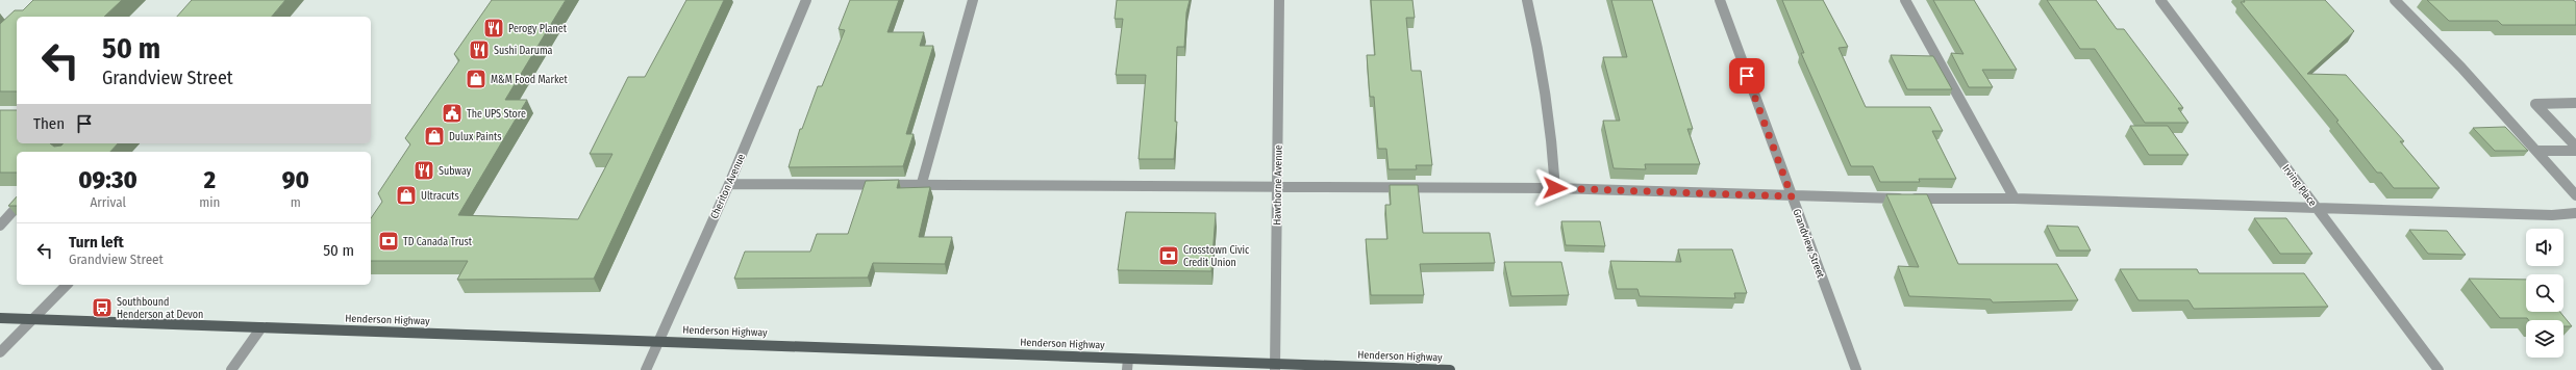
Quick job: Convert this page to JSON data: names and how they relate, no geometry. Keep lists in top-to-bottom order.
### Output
{
  "streets": {
    "main road": ["Henderson Highway"],
    "street": [
      "Hawthorne Avenue",
      "Irving Place",
      "Cheriton Avenue",
      "Grandview Street"
    ]
  },
  "crossings": [
    ["Hawthorne Avenue", "Henderson Highway"],
    ["Cheriton Avenue", "Henderson Highway"]
  ],
  "places": {
    "restaurant": ["Perogy Planet", "Sushi Daruma", "Subway"],
    "shop": ["M&M Food Market", "Dulux Paints", "Ultracuts"],
    "public building": ["The UPS Store"],
    "bank": ["TD Canada Trust", "Crosstown Civic Credit Union"],
    "bus stop": ["Southbound Henderson at Devon"]
  },
  "page": {
    "turn": ["50 m", "Grandview Street"],
    "then": "Then",
    "eta": [
      "09:30",
      "Arrival",
      "2",
      "min",
      "90",
      "m"
    ],
    "list": [
      {
        "name": "Turn left",
        "note": "Grandview Street",
        "value": "50 m"
      }
    ]
  }
}
